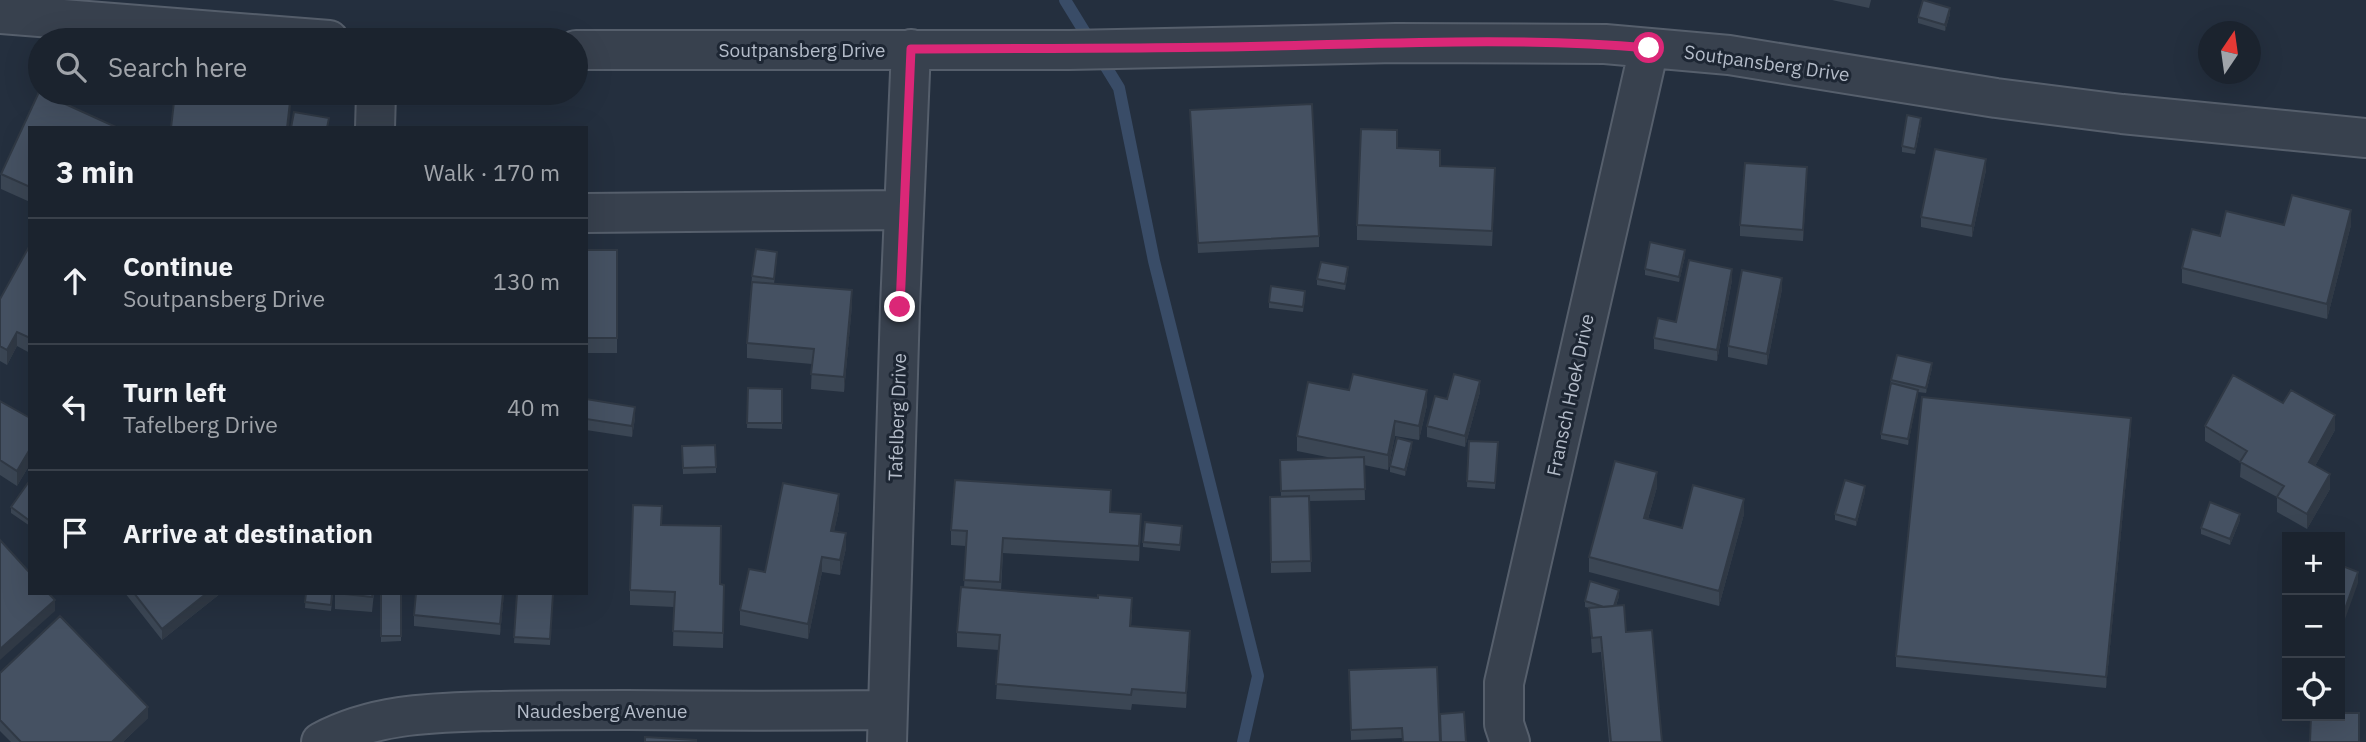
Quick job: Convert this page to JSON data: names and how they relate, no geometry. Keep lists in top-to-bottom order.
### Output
{
  "streets": {
    "street": [
      "Soutpansberg Drive",
      "Fransch Hoek Drive",
      "Tafelberg Drive",
      "Naudesberg Avenue"
    ]
  },
  "crossings": [
    ["Soutpansberg Drive", "Fransch Hoek Drive"],
    ["Soutpansberg Drive", "Tafelberg Drive"],
    ["Tafelberg Drive", "Naudesberg Avenue"]
  ],
  "north": "top",
  "page": {
    "search": "Search here",
    "heading": ["3 min", "Walk · 170 m"],
    "list": [
      ["Continue", "Soutpansberg Drive", "130 m"],
      ["Turn left", "Tafelberg Drive", "40 m"],
      "Arrive at destination"
    ],
    "map_buttons": ["+", "−"]
  }
}
